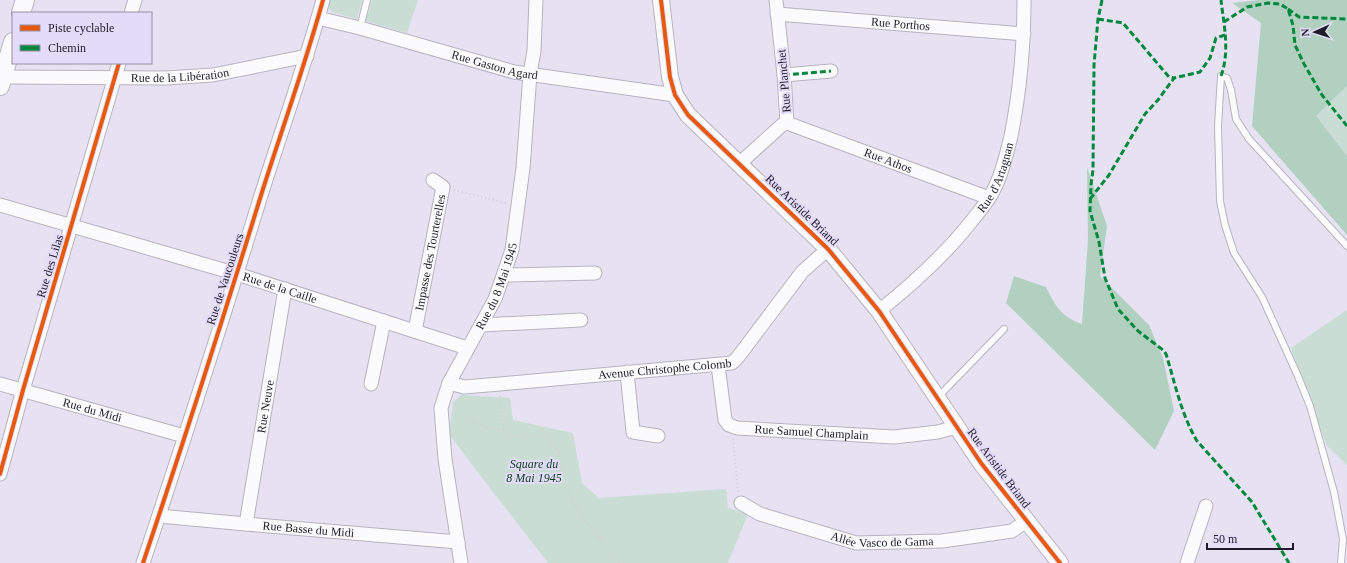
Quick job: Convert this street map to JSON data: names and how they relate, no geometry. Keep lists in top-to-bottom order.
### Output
{
  "streets": {
    "street": [
      "Rue Porthos",
      "Rue Gaston Agard",
      "Rue de la Libération",
      "Rue Planchet",
      "Rue Athos",
      "Rue d'Artagnan",
      "Rue Aristide Briand",
      "Impasse des Tourterelles",
      "Rue des Lilas",
      "Rue de Vaucouleurs",
      "Rue du 8 Mai 1945",
      "Rue de la Caille",
      "Avenue Christophe Colomb",
      "Rue Neuve",
      "Rue du Midi",
      "Rue Samuel Champlain",
      "Rue Basse du Midi",
      "Allée Vasco de Gama"
    ]
  },
  "crossings": [
    ["Rue Porthos", "Rue Planchet"],
    ["Rue Porthos", "Rue d'Artagnan"],
    ["Rue Gaston Agard", "Rue Aristide Briand"],
    ["Rue Gaston Agard", "Rue de Vaucouleurs"],
    ["Rue Gaston Agard", "Rue du 8 Mai 1945"],
    ["Rue de la Libération", "Rue des Lilas"],
    ["Rue de la Libération", "Rue de Vaucouleurs"],
    ["Rue Planchet", "Rue Athos"],
    ["Rue Planchet", "Rue Aristide Briand"],
    ["Rue Athos", "Rue d'Artagnan"],
    ["Rue d'Artagnan", "Rue Aristide Briand"],
    ["Rue Aristide Briand", "Avenue Christophe Colomb"],
    ["Rue Aristide Briand", "Rue Samuel Champlain"],
    ["Rue Aristide Briand", "Allée Vasco de Gama"],
    ["Impasse des Tourterelles", "Rue de la Caille"],
    ["Rue des Lilas", "Rue de la Caille"],
    ["Rue des Lilas", "Rue du Midi"],
    ["Rue de Vaucouleurs", "Rue de la Caille"],
    ["Rue de Vaucouleurs", "Rue du Midi"],
    ["Rue de Vaucouleurs", "Rue Basse du Midi"],
    ["Rue du 8 Mai 1945", "Rue de la Caille"],
    ["Rue du 8 Mai 1945", "Avenue Christophe Colomb"],
    ["Rue du 8 Mai 1945", "Rue Basse du Midi"],
    ["Rue de la Caille", "Rue Neuve"],
    ["Rue Neuve", "Rue Basse du Midi"]
  ],
  "parks": ["Square du 8 Mai 1945"],
  "legend": ["Piste cyclable", "Chemin"],
  "scale_bar": "50 m",
  "north": "left"
}
